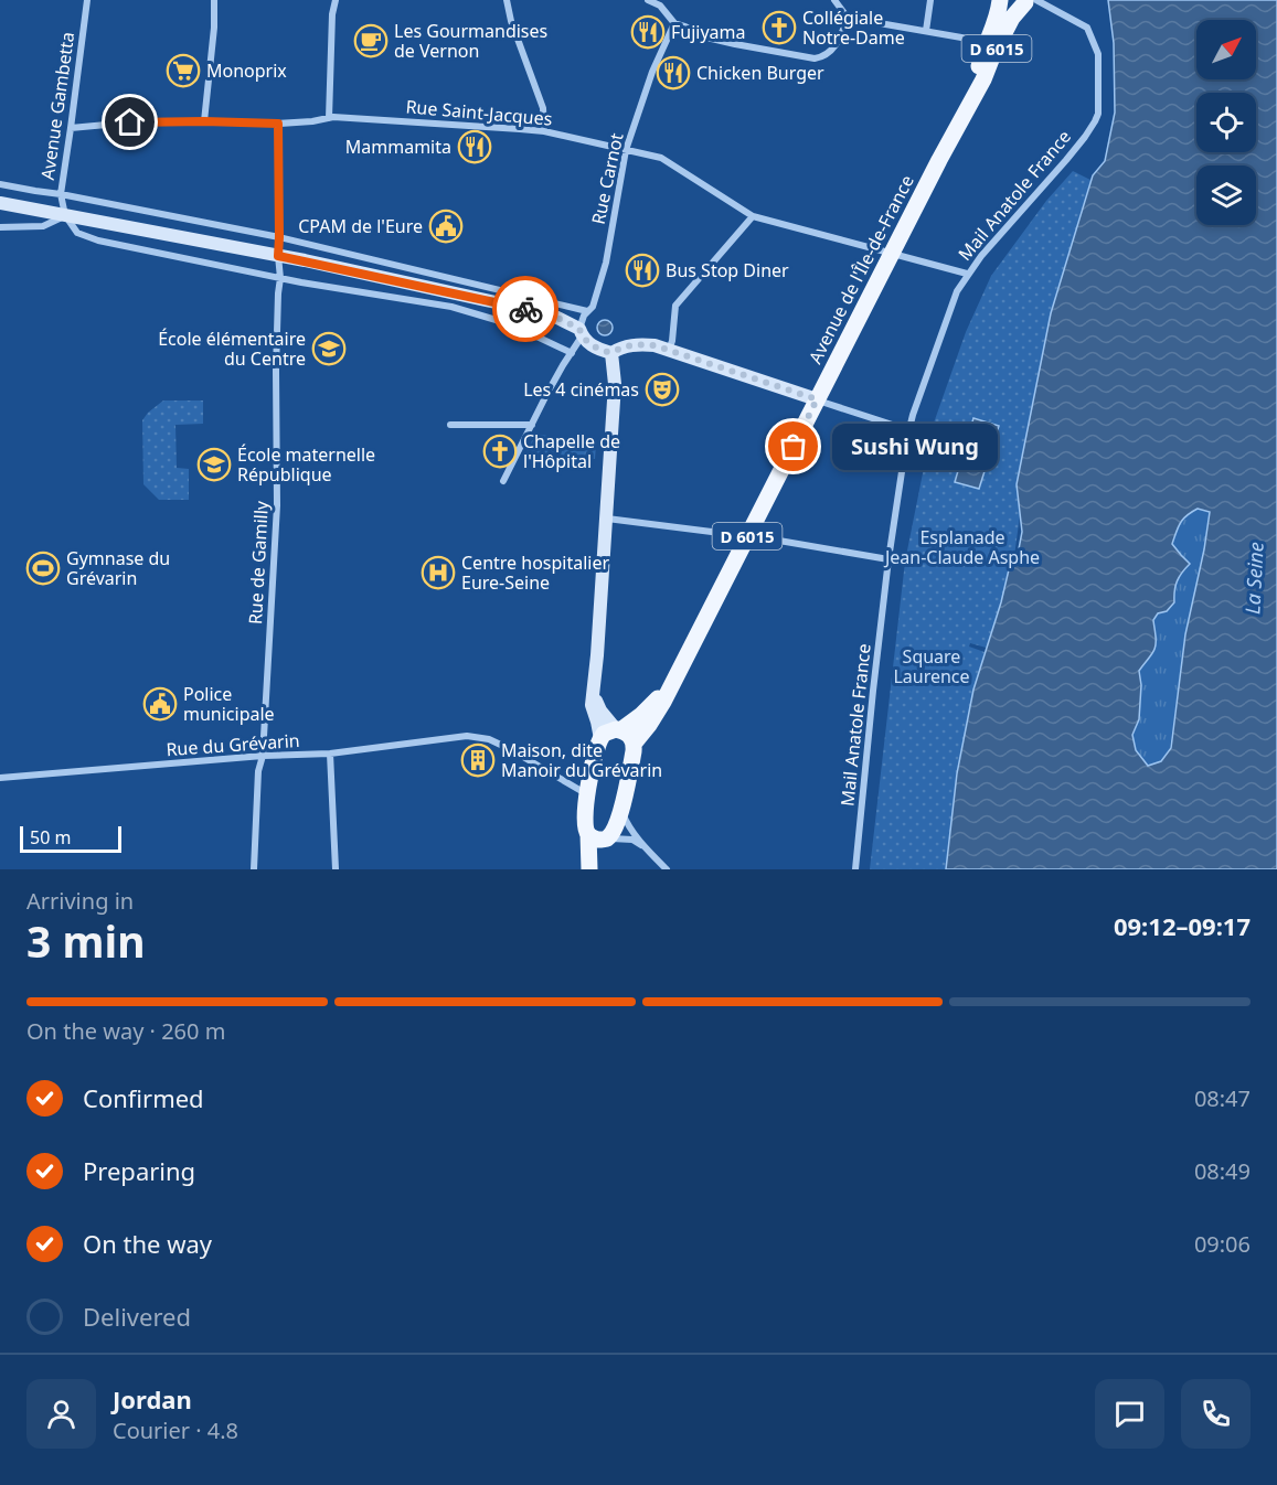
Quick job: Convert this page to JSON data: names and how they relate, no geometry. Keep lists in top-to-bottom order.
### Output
{
  "streets": {
    "main road": ["D 6015", "Avenue de l'Île-de-France"],
    "street": [
      "Avenue Gambetta",
      "Rue Saint-Jacques",
      "Rue Carnot",
      "Mail Anatole France",
      "Rue de Gamilly",
      "Rue du Grévarin"
    ]
  },
  "crossings": [
    ["D 6015", "Avenue de l'Île-de-France"],
    ["D 6015", "Rue du Grévarin"],
    ["Avenue Gambetta", "Rue Saint-Jacques"],
    ["Rue Saint-Jacques", "Rue Carnot"],
    ["Rue Saint-Jacques", "Mail Anatole France"],
    ["Rue Saint-Jacques", "Avenue de l'Île-de-France"],
    ["Rue Saint-Jacques", "Rue de Gamilly"],
    ["Mail Anatole France", "Avenue de l'Île-de-France"],
    ["Rue de Gamilly", "Rue du Grévarin"]
  ],
  "water": ["La Seine"],
  "parks": ["Esplanade Jean-Claude Asphe", "Square Laurence"],
  "places": {
    "church": ["Collégiale Notre-Dame", "Chapelle de l'Hôpital"],
    "restaurant": [
      "Fujiyama",
      "Chicken Burger",
      "Mammamita",
      "Bus Stop Diner"
    ],
    "cafe": ["Les Gourmandises de Vernon"],
    "supermarket": ["Monoprix"],
    "public building": ["CPAM de l'Eure", "Police municipale"],
    "school or university": ["École élémentaire du Centre", "École maternelle République"],
    "theatre": ["Les 4 cinémas"],
    "other": ["Sushi Wung"],
    "sports": ["Gymnase du Grévarin"],
    "hospital": ["Centre hospitalier Eure-Seine"],
    "building": ["Maison, dite Manoir du Grévarin"]
  },
  "scale_bar": "50 m",
  "north": "top right",
  "page": {
    "bubble": "Sushi Wung",
    "scale": "50 m",
    "heading": ["3 min", "Arriving in", "09:12–09:17"],
    "panel": ["Jordan", "Courier · 4.8"],
    "bar": "On the way · 260 m",
    "list": [
      ["Confirmed", "08:47"],
      ["Preparing", "08:49"],
      ["On the way", "09:06"],
      "Delivered"
    ]
  }
}
